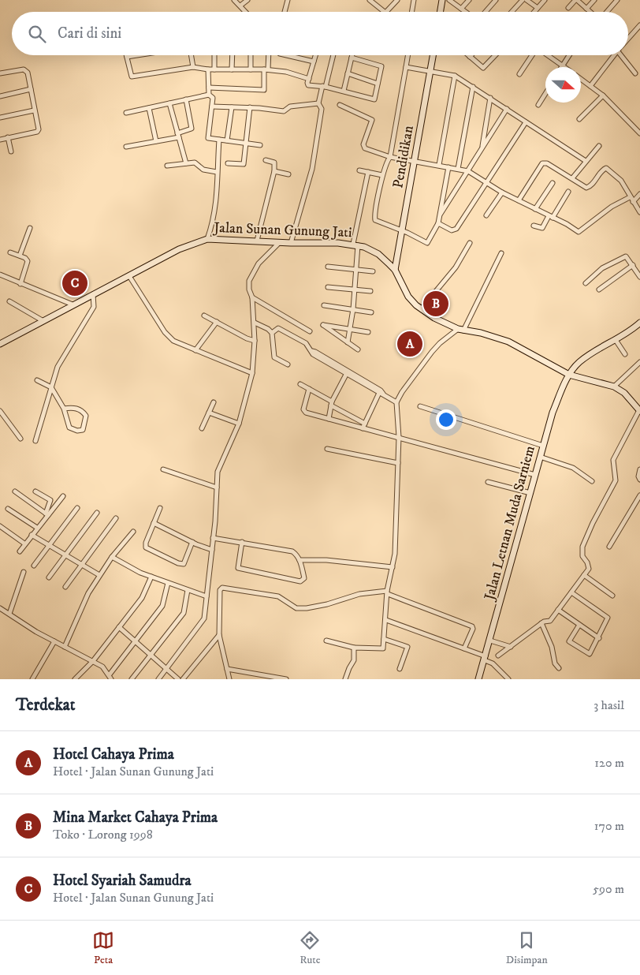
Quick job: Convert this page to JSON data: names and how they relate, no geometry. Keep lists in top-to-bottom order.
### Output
{
  "streets": {
    "street": ["Pendidikan", "Jalan Sunan Gunung Jati", "Jalan Letnan Muda Sarniem"]
  },
  "crossings": [
    ["Pendidikan", "Jalan Sunan Gunung Jati"],
    ["Jalan Sunan Gunung Jati", "Jalan Letnan Muda Sarniem"]
  ],
  "north": "right",
  "page": {
    "search": "Cari di sini",
    "pins": ["C", "B", "A"],
    "heading": ["Terdekat", "3 hasil"],
    "list": [
      {
        "mark": "A",
        "name": "Hotel Cahaya Prima",
        "note": "Hotel · Jalan Sunan Gunung Jati",
        "value": "120 m"
      },
      {
        "mark": "B",
        "name": "Mina Market Cahaya Prima",
        "note": "Toko · Lorong 1998",
        "value": "170 m"
      },
      {
        "mark": "C",
        "name": "Hotel Syariah Samudra",
        "note": "Hotel · Jalan Sunan Gunung Jati",
        "value": "590 m"
      }
    ],
    "nav": ["Peta", "Rute", "Disimpan"]
  }
}
